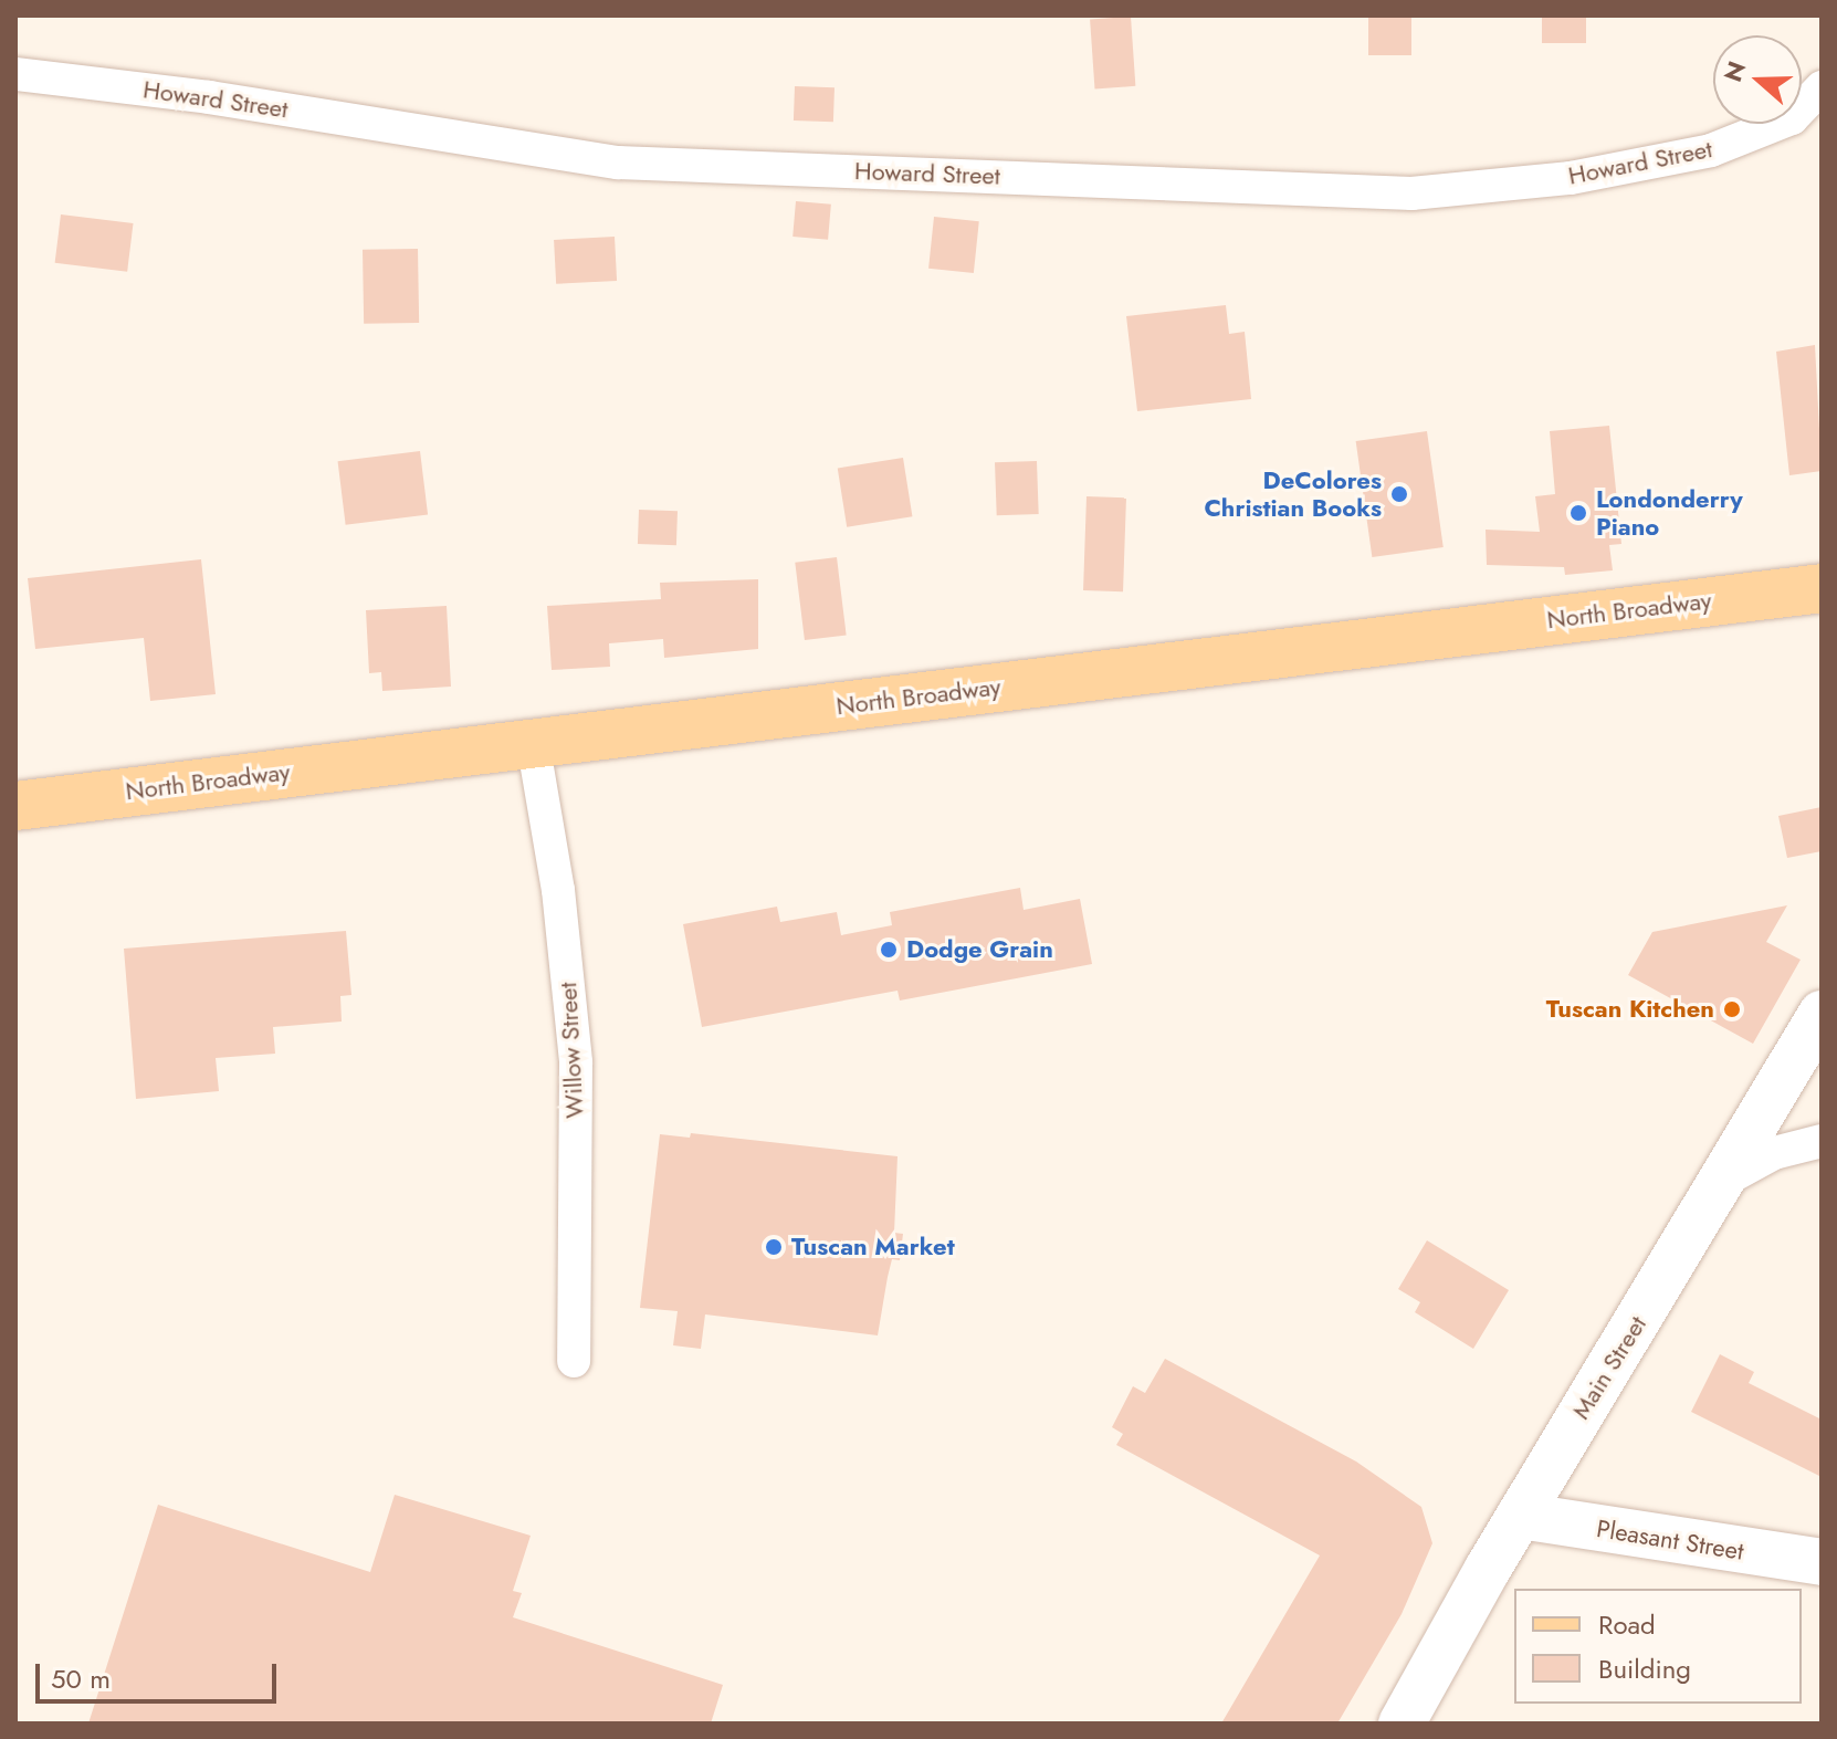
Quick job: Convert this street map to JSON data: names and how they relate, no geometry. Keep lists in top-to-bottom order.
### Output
{
  "streets": {
    "main road": ["North Broadway", "Main Street", "Pleasant Street"],
    "street": ["Howard Street", "Willow Street"]
  },
  "crossings": [
    ["North Broadway", "Willow Street"],
    ["Main Street", "Pleasant Street"]
  ],
  "places": [
    "DeColores Christian Books",
    "Londonderry Piano",
    "Dodge Grain",
    "Tuscan Kitchen",
    "Tuscan Market"
  ],
  "legend": ["Road", "Building"],
  "scale_bar": "50 m",
  "north": "left"
}
